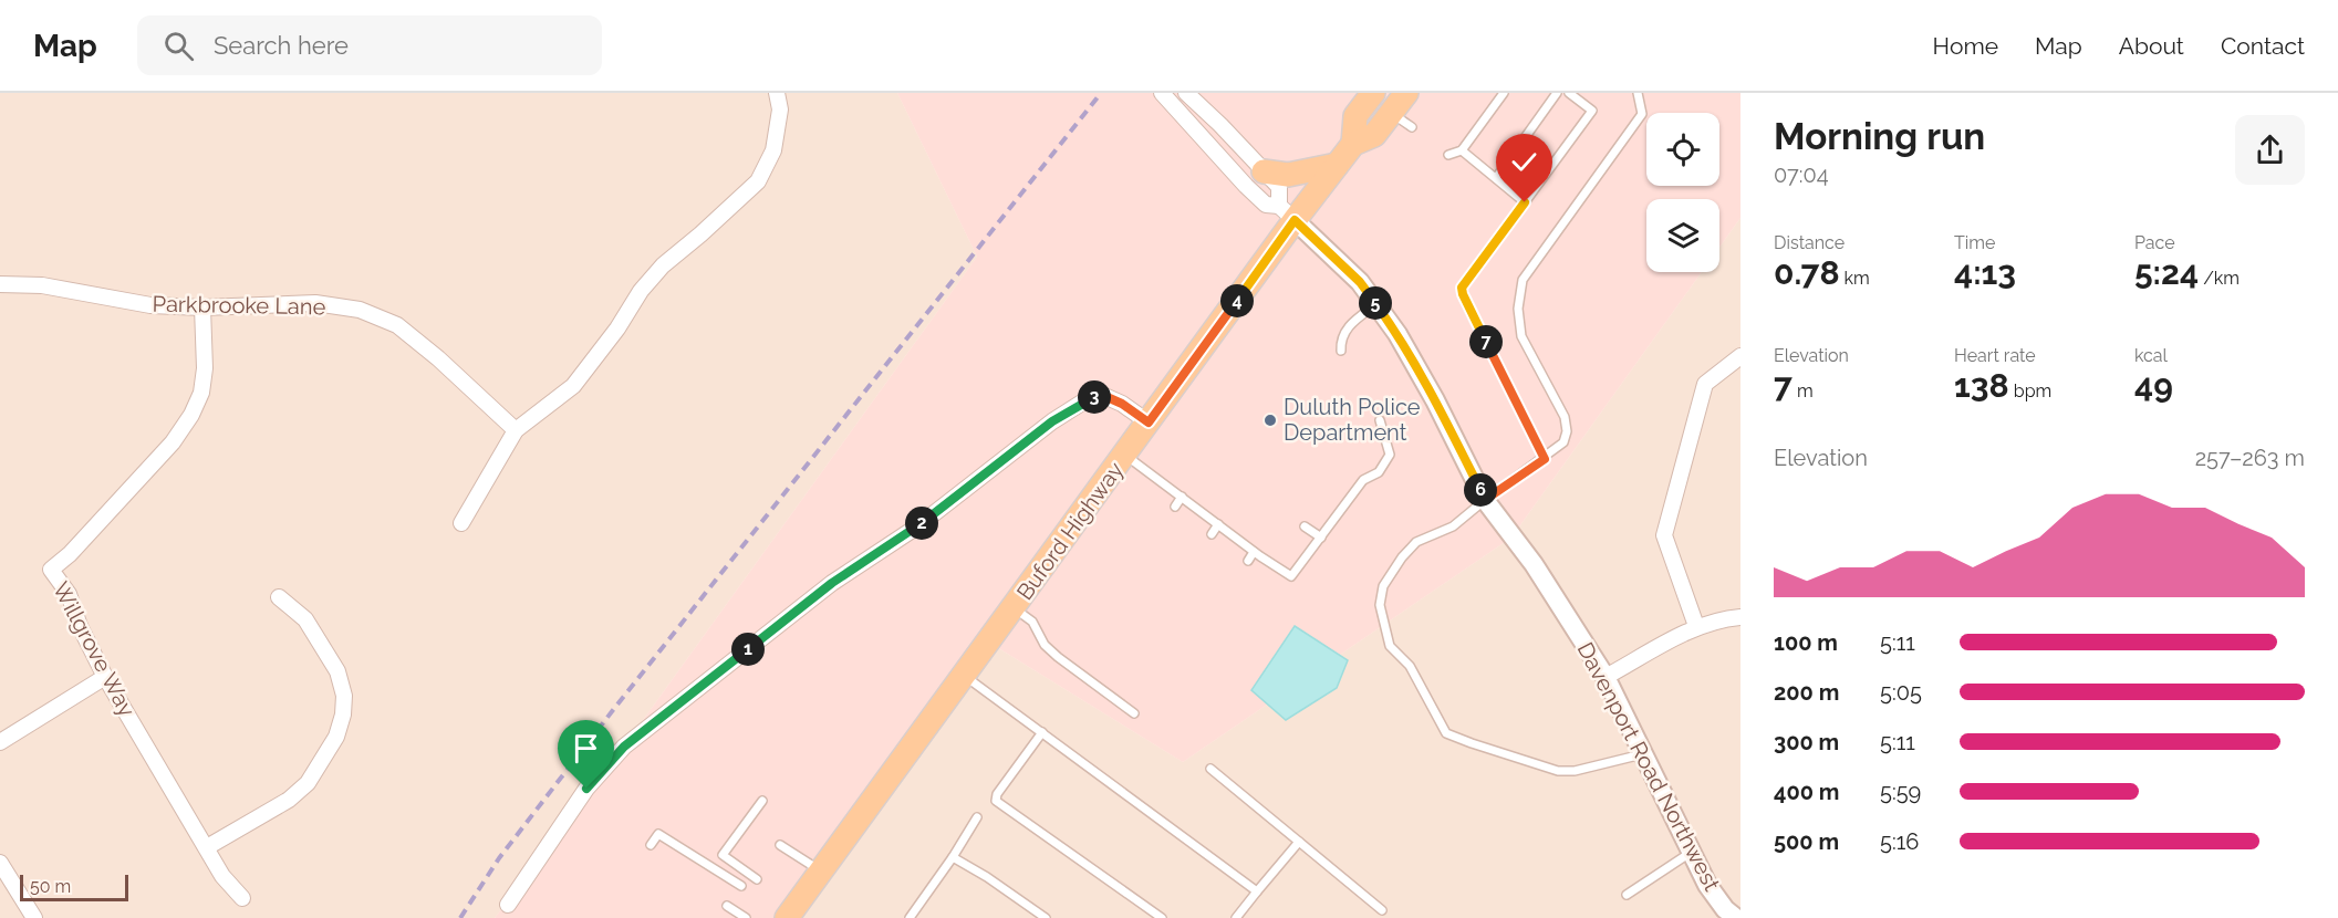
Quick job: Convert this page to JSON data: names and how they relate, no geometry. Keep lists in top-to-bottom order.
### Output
{
  "streets": {
    "main road": ["Buford Highway"],
    "street": ["Parkbrooke Lane", "Willgrove Way", "Davenport Road Northwest"]
  },
  "crossings": [
    ["Parkbrooke Lane", "Willgrove Way"],
    ["Buford Highway", "Davenport Road Northwest"]
  ],
  "places": ["Duluth Police Department"],
  "scale_bar": "50 m",
  "page": {
    "header": "Map",
    "search": "Search here",
    "nav": [
      "Home",
      "Map",
      "About",
      "Contact"
    ],
    "heading": ["Morning run", "07:04"],
    "stats": [
      ["Distance", "0.78 km"],
      ["Time", "4:13"],
      ["Pace", "5:24 /km"],
      ["Elevation", "7 m"],
      ["Heart rate", "138 bpm"],
      ["kcal", "49"]
    ],
    "pins": [
      "4",
      "5",
      "7",
      "3",
      "6",
      "2",
      "1"
    ],
    "chart": ["Elevation", "257–263 m"],
    "list": [
      {
        "name": "100 m",
        "note": "5:11"
      },
      {
        "name": "200 m",
        "note": "5:05"
      },
      {
        "name": "300 m",
        "note": "5:11"
      },
      {
        "name": "400 m",
        "note": "5:59"
      },
      {
        "name": "500 m",
        "note": "5:16"
      }
    ],
    "scale": "50 m"
  }
}
